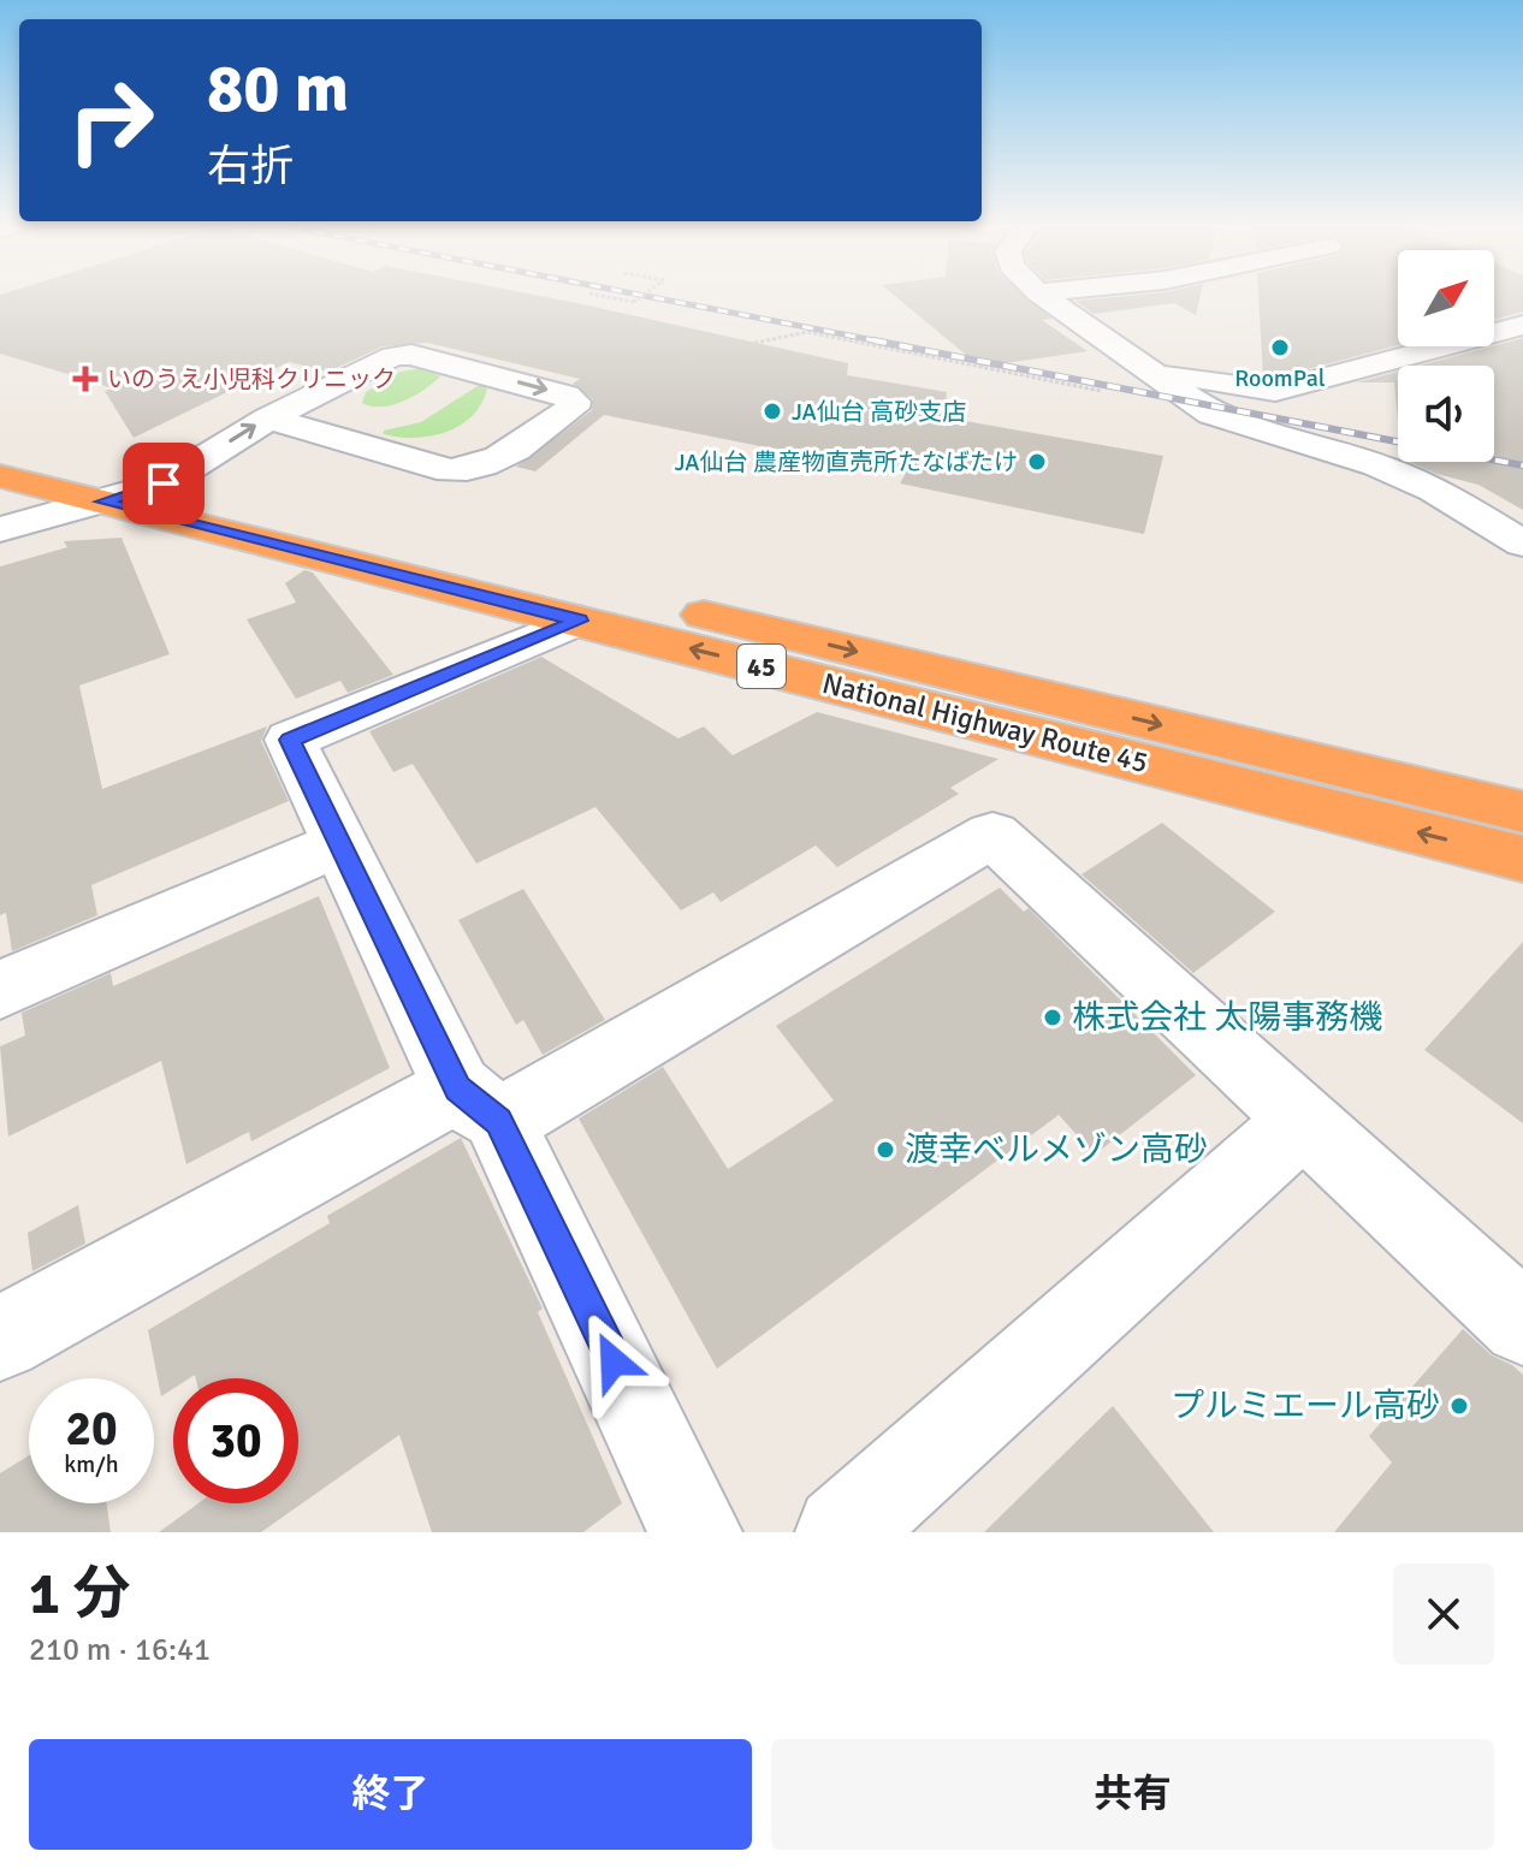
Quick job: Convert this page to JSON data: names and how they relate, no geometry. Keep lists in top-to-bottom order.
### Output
{
  "streets": {
    "highway": ["45", "National Highway Route 45"]
  },
  "places": {
    "other": [
      "RoomPal",
      "JA仙台 高砂支店",
      "JA仙台 農産物直売所たなばたけ",
      "株式会社 太陽事務機",
      "渡幸ベルメゾン高砂",
      "プルミエール高砂"
    ],
    "health": ["いのうえ小児科クリニック"]
  },
  "north": "top right",
  "page": {
    "turn": ["80 m", "右折"],
    "speed": "20 km/h",
    "limit": "30",
    "heading": ["1 分", "210 m · 16:41"],
    "buttons": ["終了", "共有"]
  }
}
